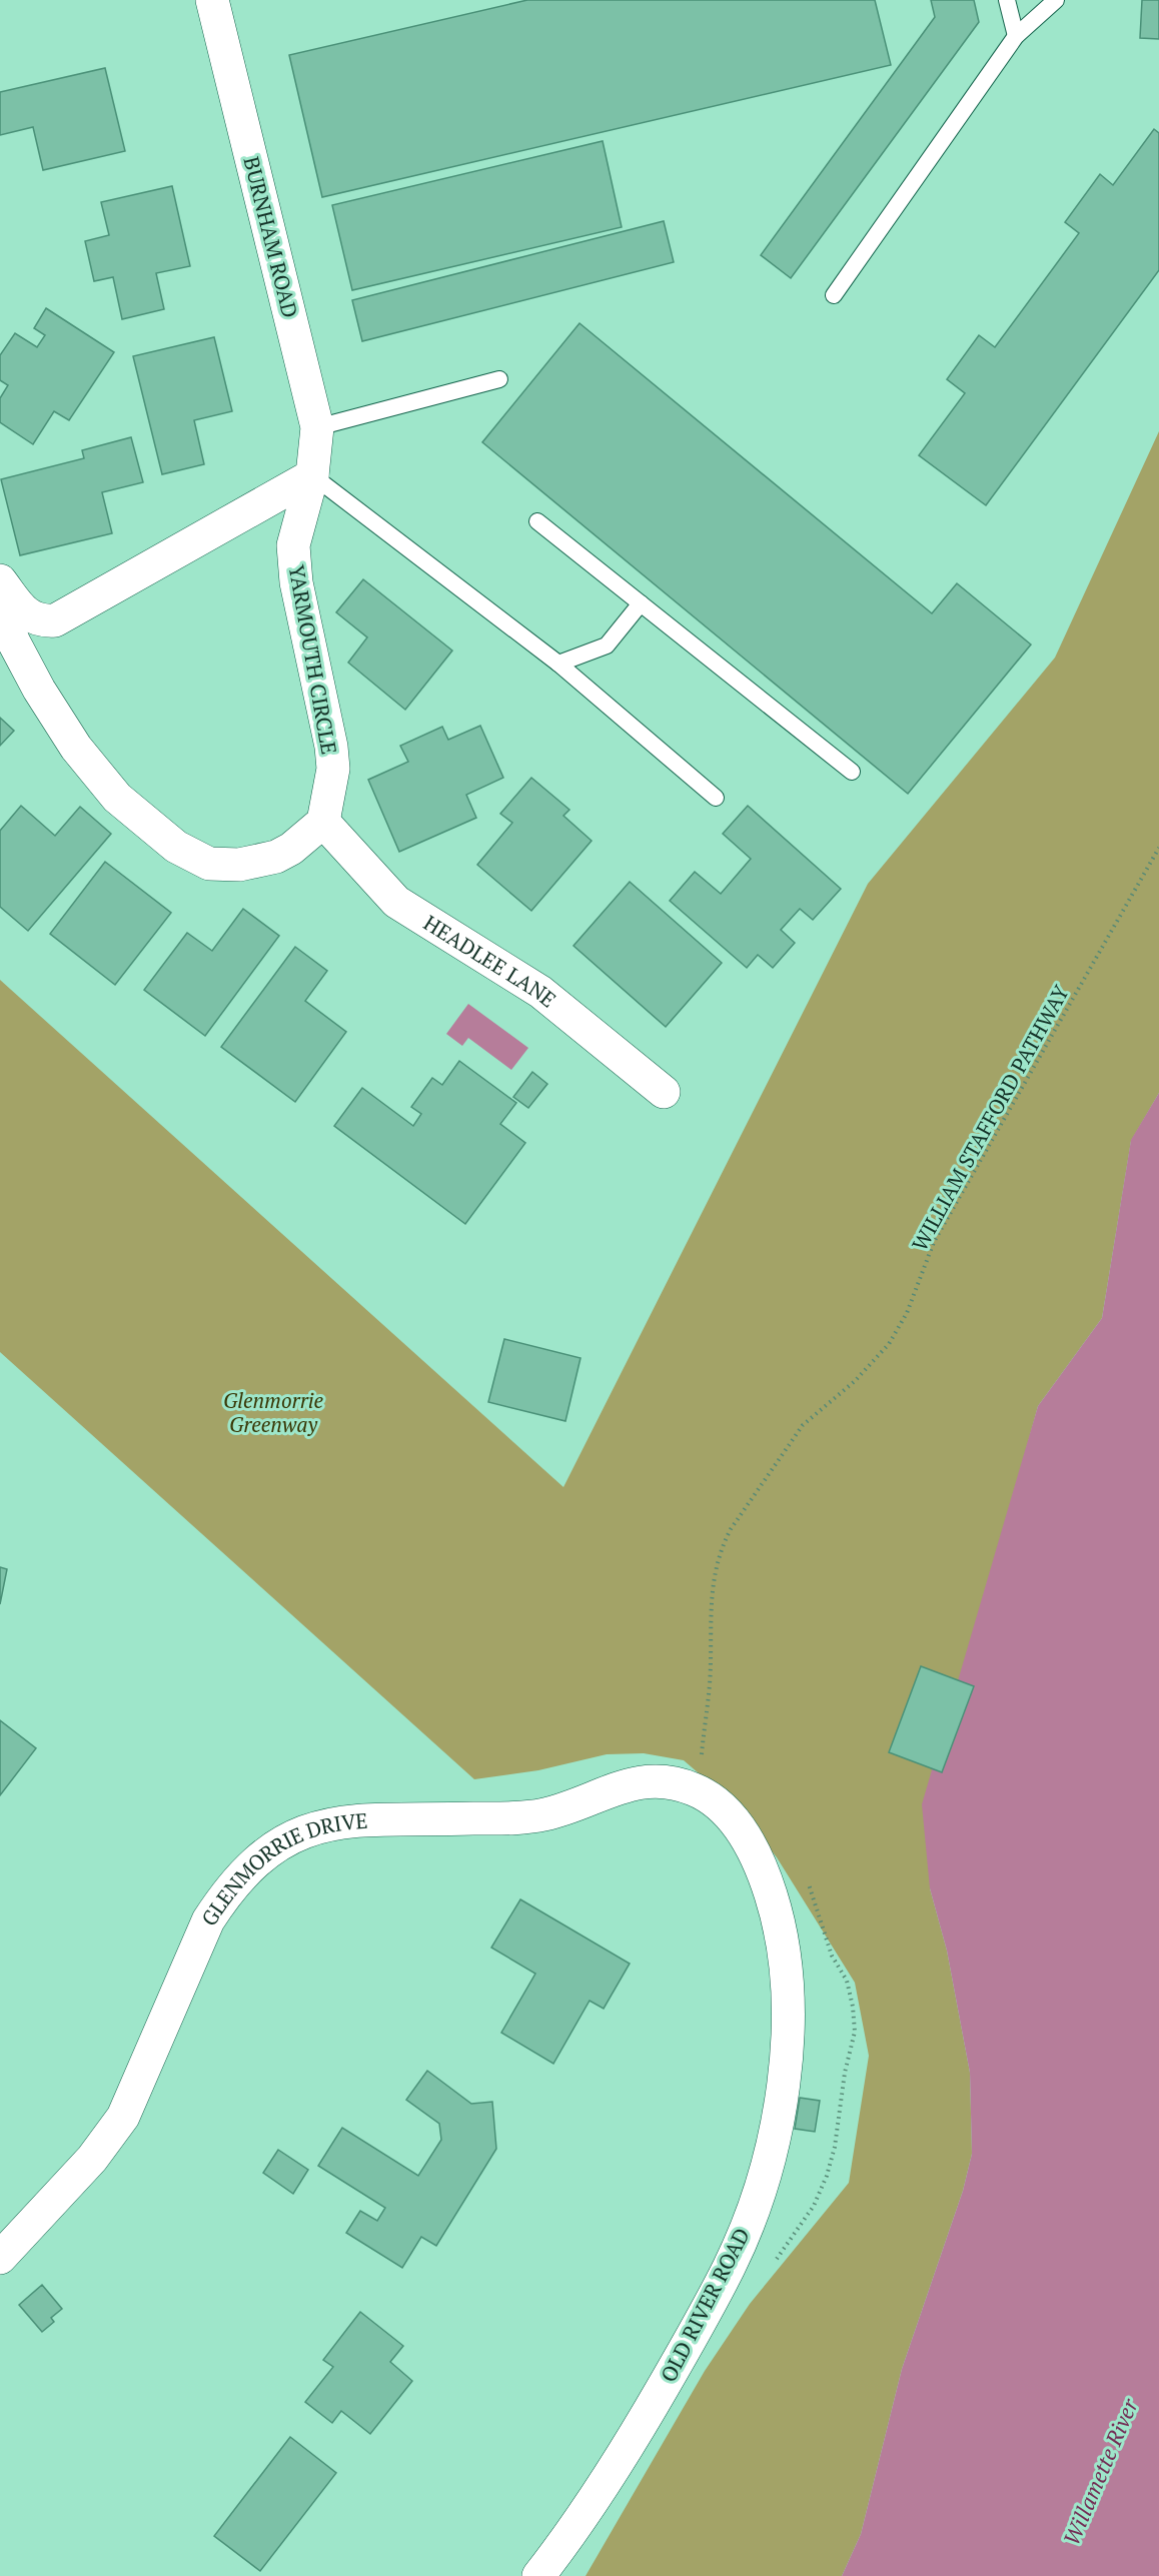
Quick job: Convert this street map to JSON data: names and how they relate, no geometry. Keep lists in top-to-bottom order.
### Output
{
  "streets": {
    "street": [
      "BURNHAM ROAD",
      "YARMOUTH CIRCLE",
      "HEADLEE LANE",
      "GLENMORRIE DRIVE",
      "OLD RIVER ROAD"
    ],
    "path": ["WILLIAM STAFFORD PATHWAY"]
  },
  "crossings": [
    ["BURNHAM ROAD", "YARMOUTH CIRCLE"],
    ["YARMOUTH CIRCLE", "HEADLEE LANE"],
    ["GLENMORRIE DRIVE", "OLD RIVER ROAD"]
  ],
  "water": ["Willamette River"],
  "parks": ["Glenmorrie Greenway"]
}
